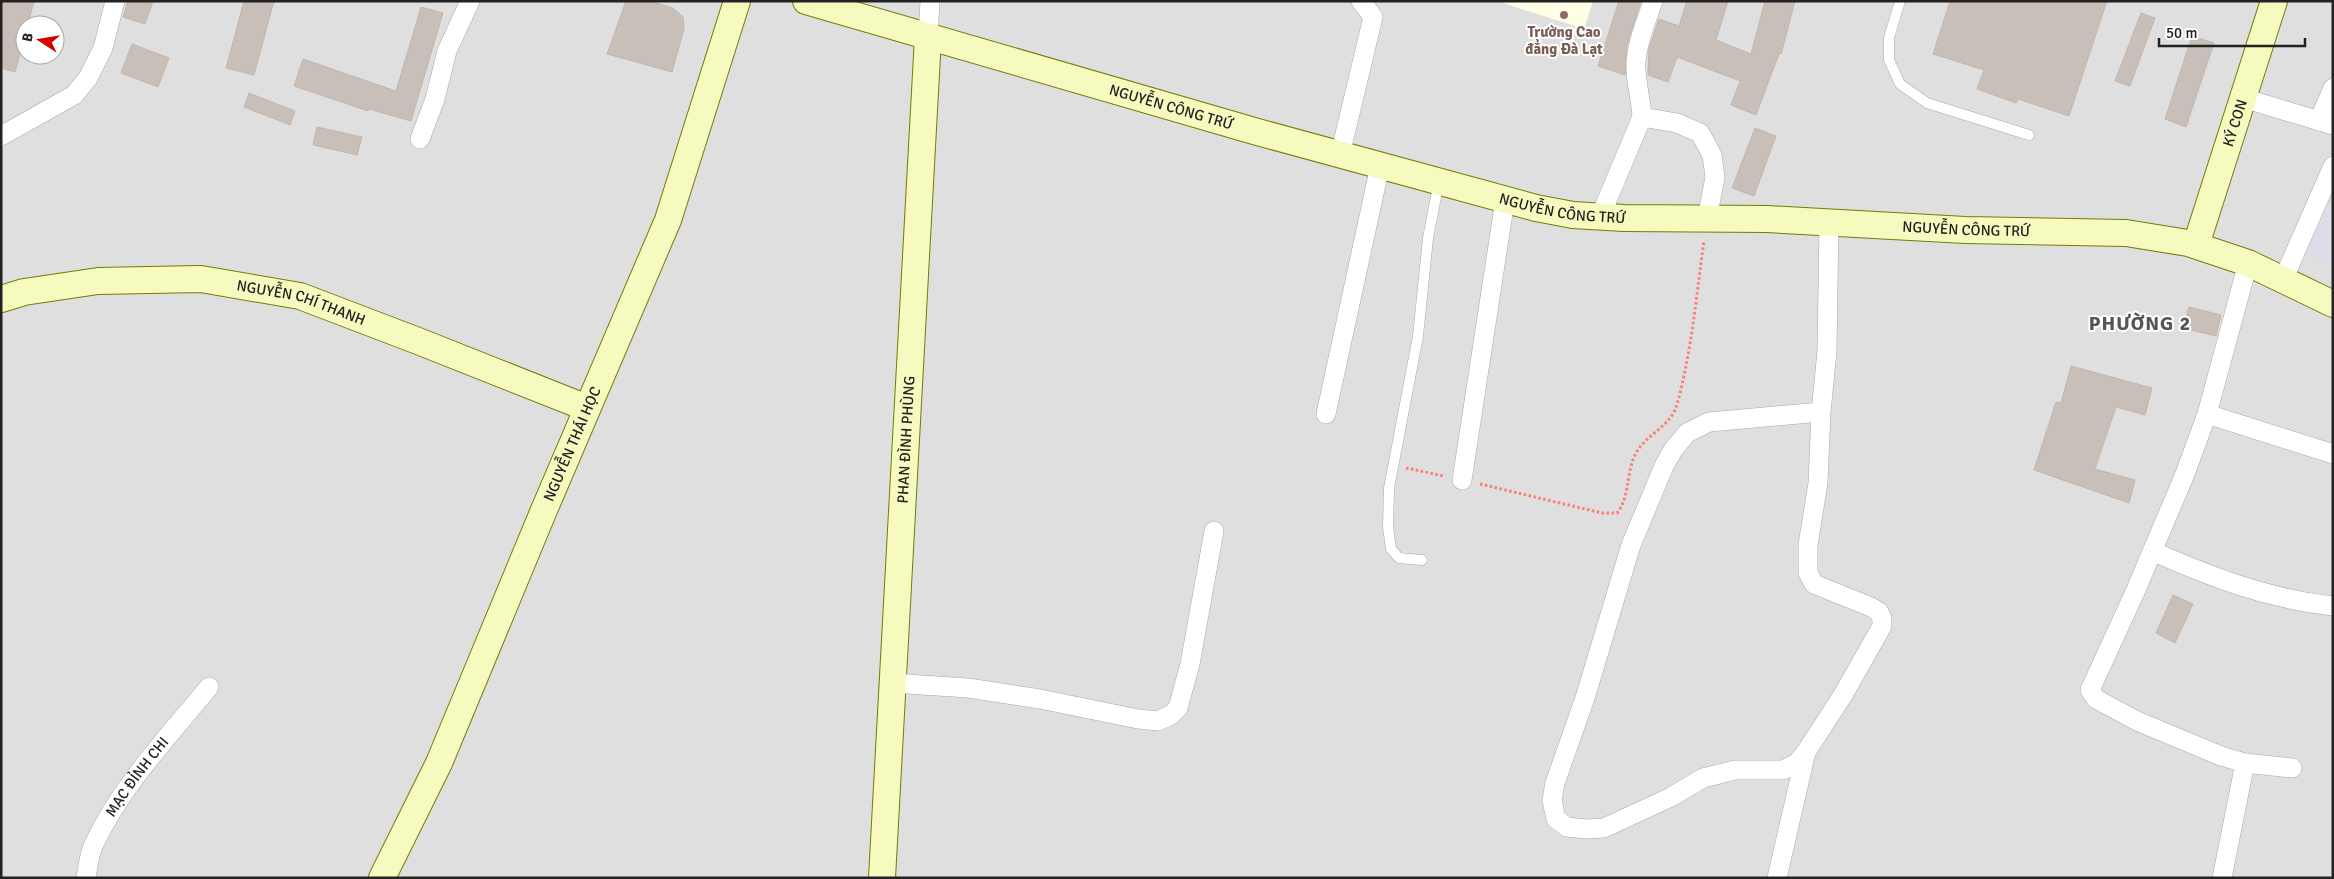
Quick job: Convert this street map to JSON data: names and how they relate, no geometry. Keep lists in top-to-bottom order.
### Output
{
  "streets": {
    "street": [
      "NGUYỄN CÔNG TRỨ",
      "KÝ CON",
      "NGUYỄN CHÍ THANH",
      "PHAN ĐÌNH PHÙNG",
      "NGUYỄN THÁI HỌC",
      "MẠC ĐỈNH CHI"
    ]
  },
  "crossings": [
    ["NGUYỄN CÔNG TRỨ", "KÝ CON"],
    ["NGUYỄN CÔNG TRỨ", "PHAN ĐÌNH PHÙNG"],
    ["NGUYỄN CHÍ THANH", "NGUYỄN THÁI HỌC"]
  ],
  "districts": ["PHƯỜNG 2"],
  "places": ["Trường Cao đẳng Đà Lạt"],
  "scale_bar": "50 m",
  "north": "left"
}
